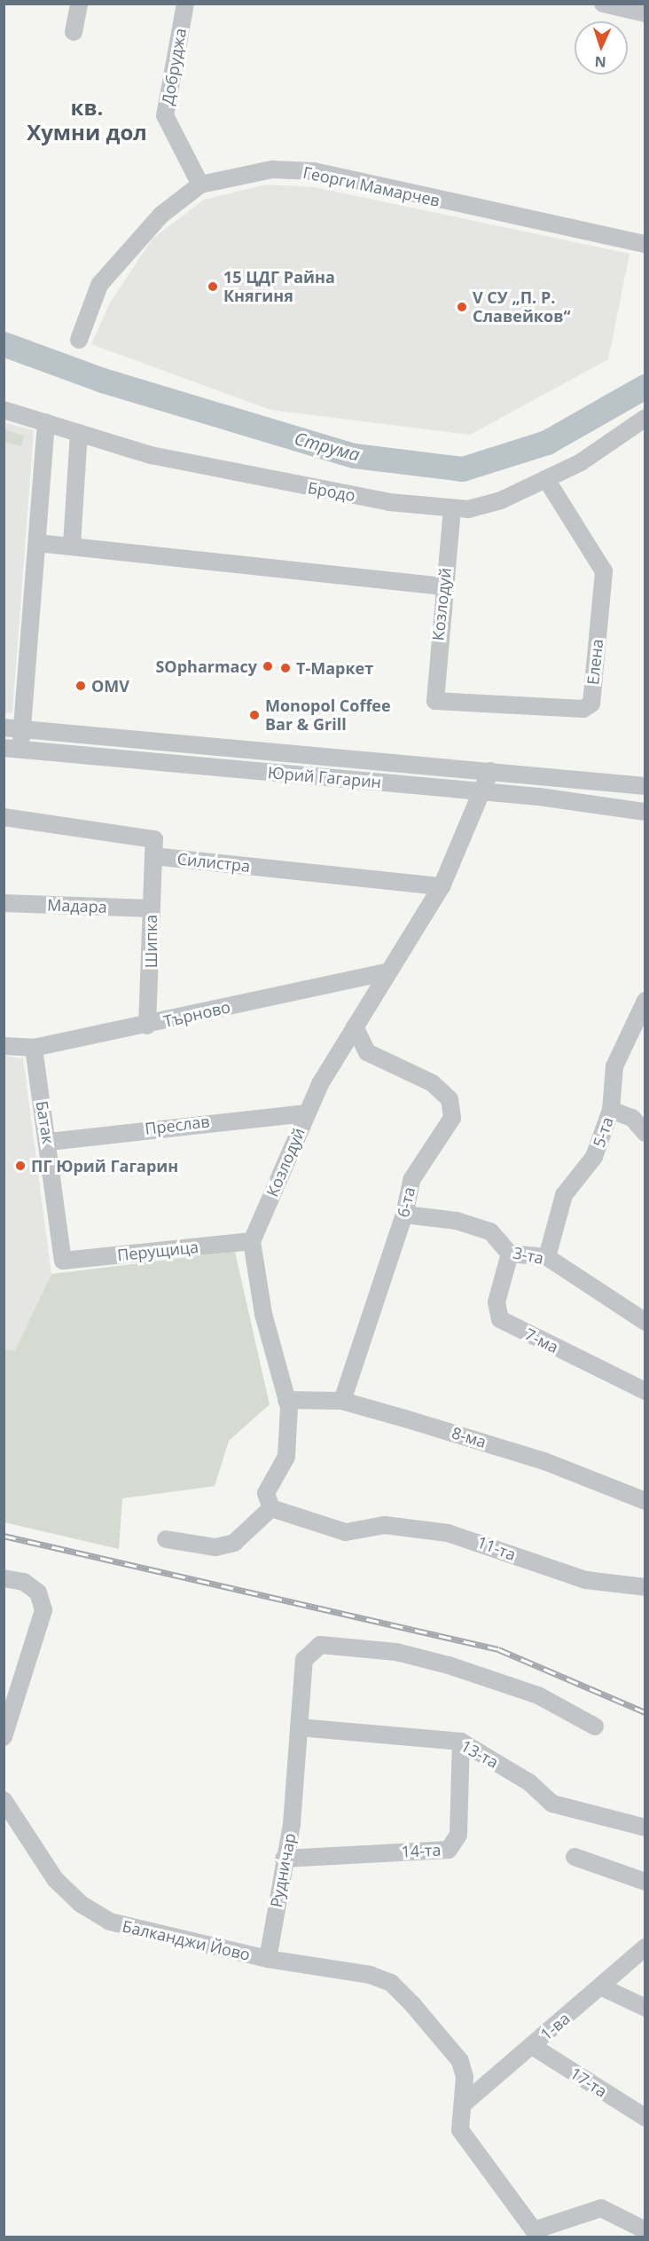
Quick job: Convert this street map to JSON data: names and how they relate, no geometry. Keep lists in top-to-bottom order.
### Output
{
  "streets": {
    "street": [
      "Добруджа",
      "Георги Мамарчев",
      "Бродо",
      "Козлодуй",
      "Елена",
      "Юрий Гагарин",
      "Силистра",
      "Мадара",
      "Шипка",
      "Търново",
      "Батак",
      "Преслав",
      "5-та",
      "6-та",
      "Перущица",
      "3-та",
      "7-ма",
      "8-ма",
      "11-та",
      "13-та",
      "14-та",
      "Рудничар",
      "Балканджи Йово",
      "1-ва",
      "17-та"
    ]
  },
  "crossings": [
    ["Добруджа", "Георги Мамарчев"],
    ["Бродо", "Козлодуй"],
    ["Бродо", "Елена"],
    ["Козлодуй", "Елена"],
    ["Козлодуй", "Юрий Гагарин"],
    ["Козлодуй", "Силистра"],
    ["Козлодуй", "Търново"],
    ["Козлодуй", "Преслав"],
    ["Козлодуй", "6-та"],
    ["Козлодуй", "Перущица"],
    ["Силистра", "Шипка"],
    ["Мадара", "Шипка"],
    ["Шипка", "Търново"],
    ["Търново", "Батак"],
    ["Батак", "Преслав"],
    ["Батак", "Перущица"],
    ["5-та", "3-та"],
    ["6-та", "3-та"],
    ["6-та", "8-ма"],
    ["3-та", "7-ма"],
    ["13-та", "14-та"],
    ["13-та", "Рудничар"],
    ["14-та", "Рудничар"],
    ["Рудничар", "Балканджи Йово"],
    ["1-ва", "17-та"]
  ],
  "districts": ["кв. Хумни дол"],
  "water": ["Струма"],
  "places": [
    "15 ЦДГ Райна Княгиня",
    "V СУ „П. Р. Славейков“",
    "SOpharmacy",
    "Т-Маркет",
    "OMV",
    "Monopol Coffee Bar & Grill",
    "ПГ Юрий Гагарин"
  ],
  "north": "bottom"
}
